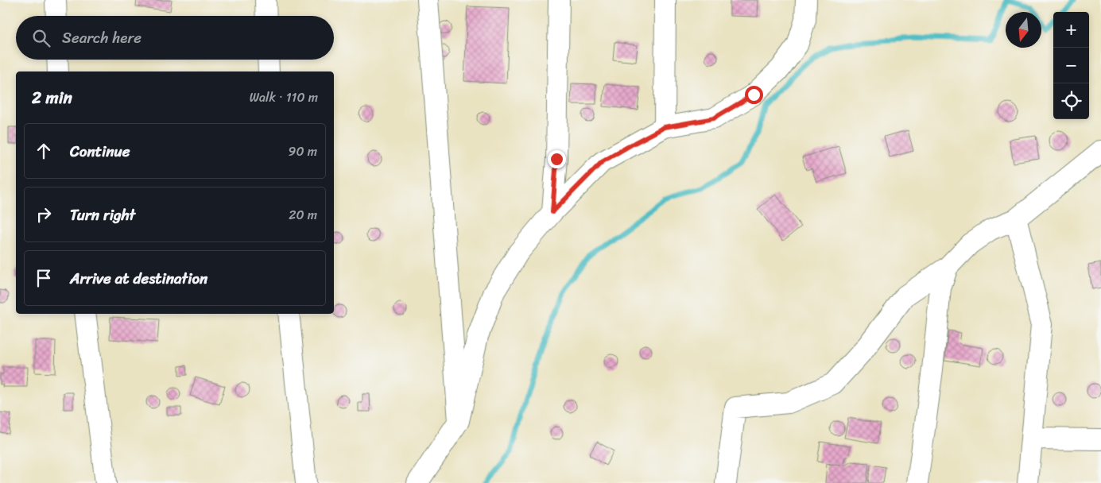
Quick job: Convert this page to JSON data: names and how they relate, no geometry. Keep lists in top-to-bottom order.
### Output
{
  "north": "bottom",
  "page": {
    "map_buttons": ["+", "−"],
    "search": "Search here",
    "heading": ["2 min", "Walk · 110 m"],
    "list": [
      ["Continue", "90 m"],
      ["Turn right", "20 m"],
      "Arrive at destination"
    ]
  }
}
